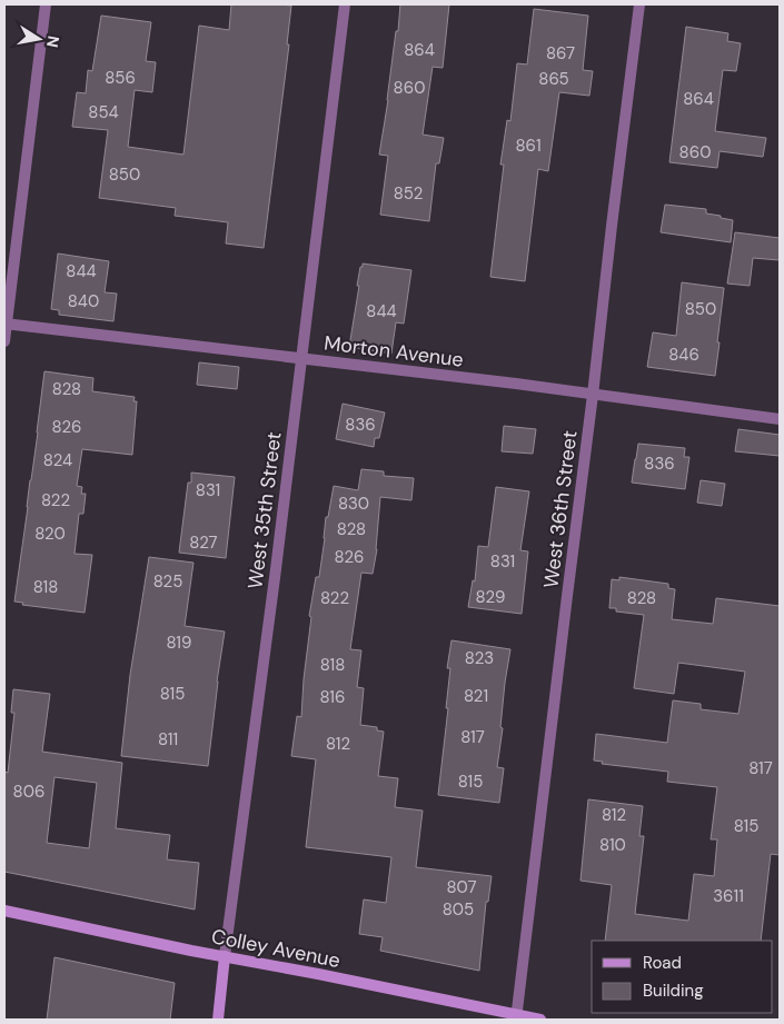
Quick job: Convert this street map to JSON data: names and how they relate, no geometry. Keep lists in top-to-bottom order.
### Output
{
  "streets": {
    "main road": ["West 35th Street", "Colley Avenue"],
    "street": ["Morton Avenue", "West 36th Street"]
  },
  "crossings": [
    ["Morton Avenue", "West 36th Street"],
    ["Morton Avenue", "West 35th Street"],
    ["West 36th Street", "Colley Avenue"],
    ["West 35th Street", "Colley Avenue"]
  ],
  "house_numbers": [
    "864",
    "867",
    "856",
    "865",
    "860",
    "864",
    "854",
    "861",
    "860",
    "850",
    "852",
    "844",
    "840",
    "850",
    "844",
    "846",
    "828",
    "836",
    "826",
    "824",
    "836",
    "831",
    "822",
    "830",
    "828",
    "820",
    "827",
    "826",
    "831",
    "825",
    "818",
    "829",
    "822",
    "828",
    "819",
    "823",
    "818",
    "815",
    "821",
    "816",
    "817",
    "811",
    "812",
    "817",
    "815",
    "806",
    "812",
    "815",
    "810",
    "807",
    "3611",
    "805"
  ],
  "legend": ["Road", "Building"],
  "north": "right"
}
